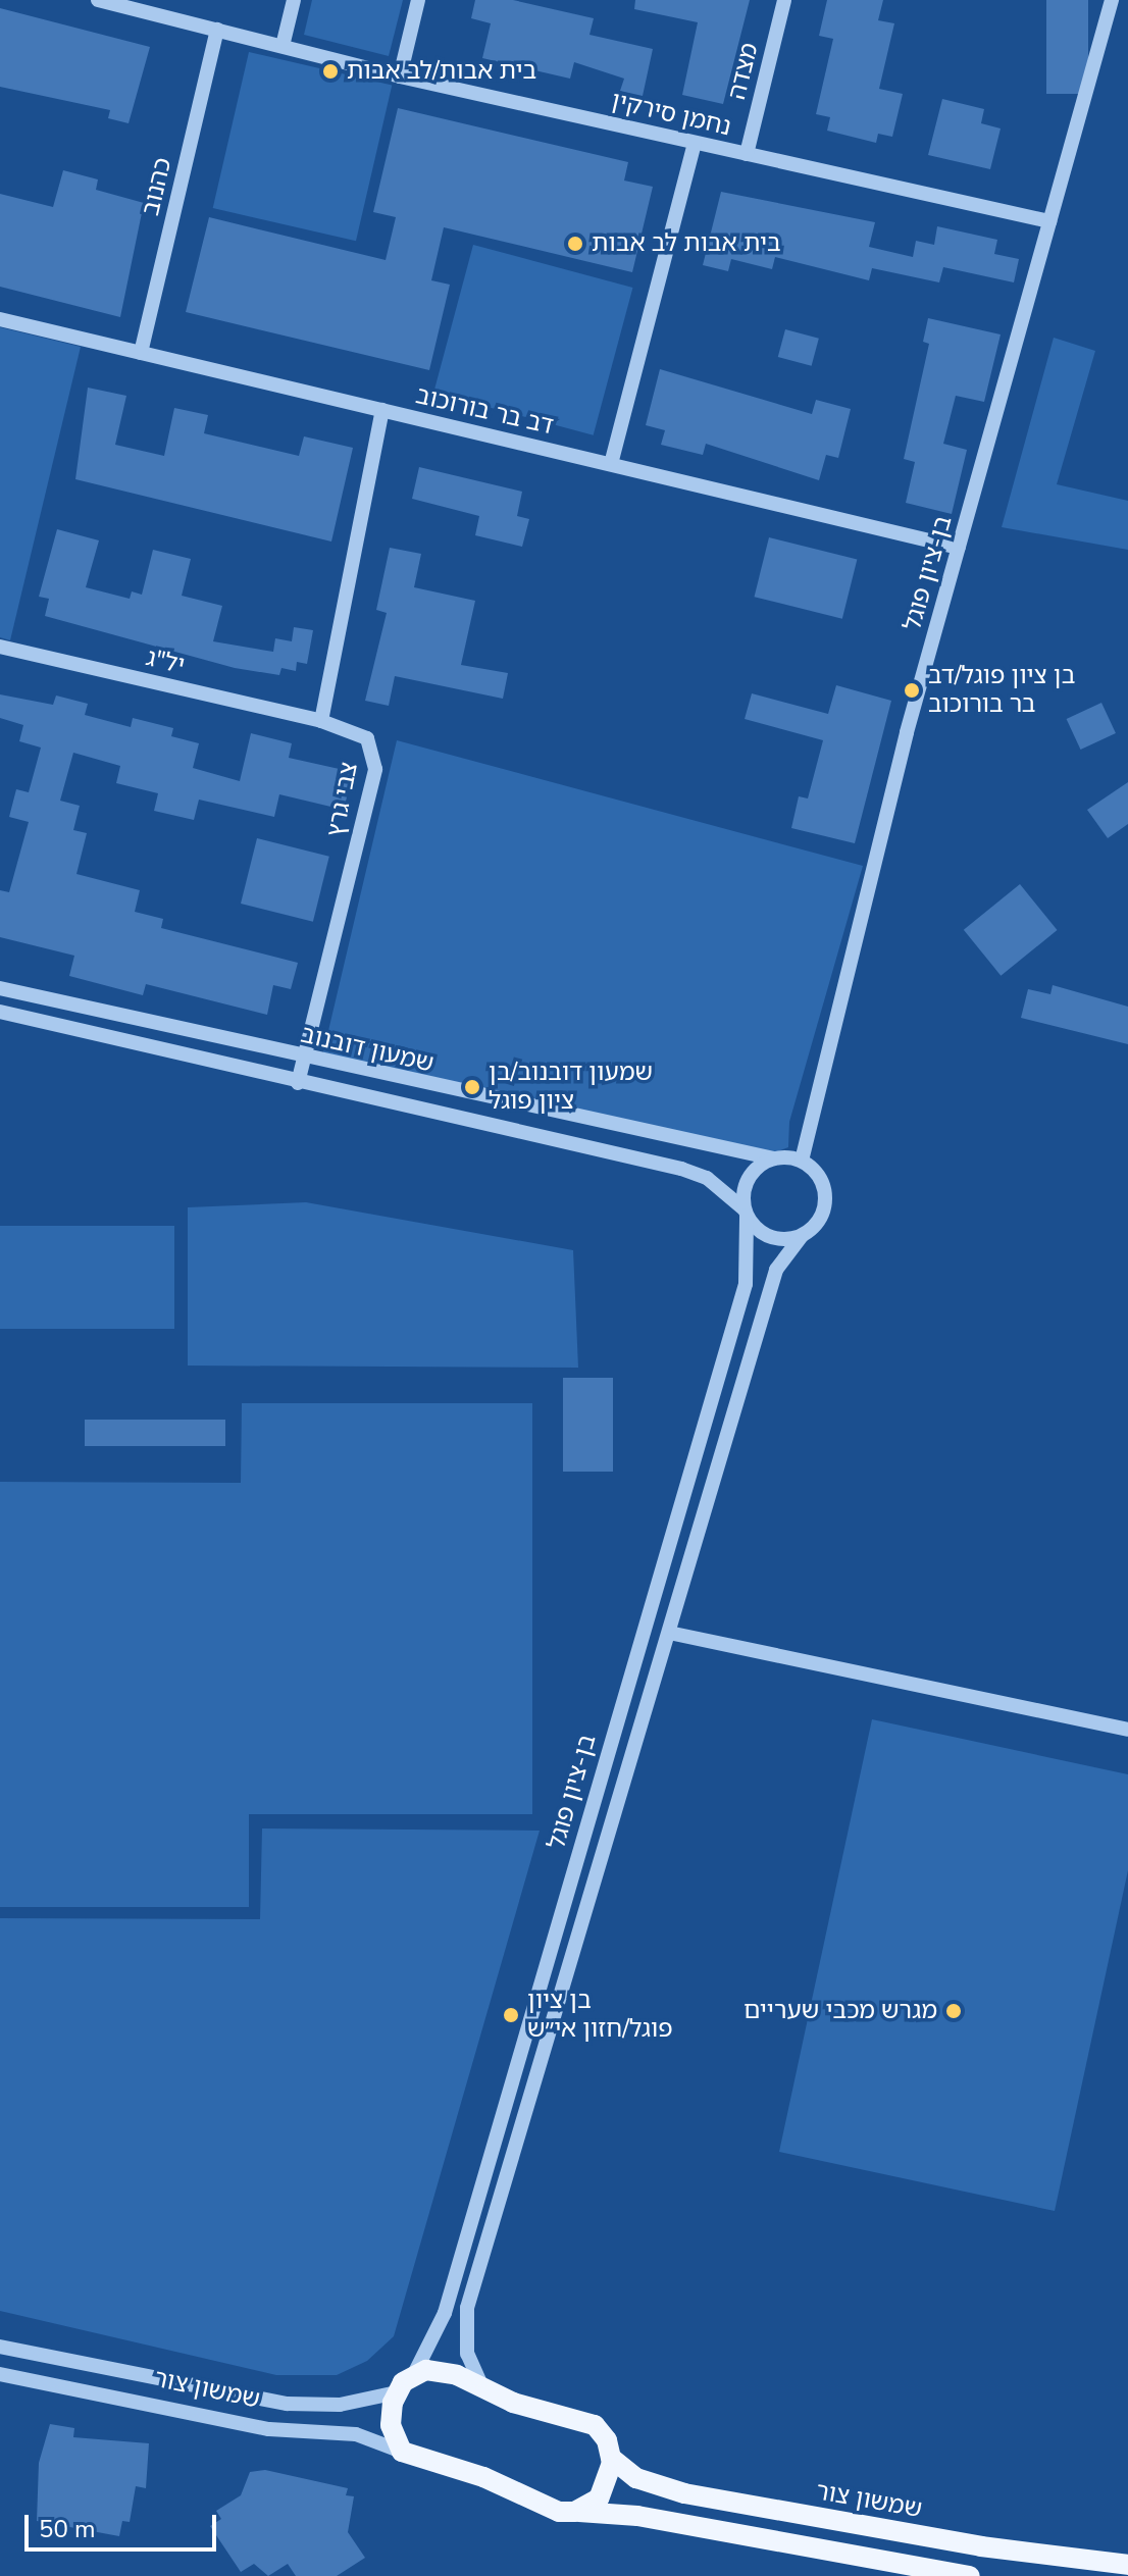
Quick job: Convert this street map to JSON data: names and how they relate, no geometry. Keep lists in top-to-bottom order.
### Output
{
  "streets": {
    "main road": ["שמשון צור"],
    "street": [
      "מצדה",
      "נחמן סירקין",
      "כהנוב",
      "דב בר בורוכוב",
      "בן-ציון פוגל",
      "יל\"ג",
      "צבי גרץ",
      "שמעון דובנוב"
    ]
  },
  "crossings": [
    ["מצדה", "נחמן סירקין"],
    ["נחמן סירקין", "כהנוב"],
    ["נחמן סירקין", "בן-ציון פוגל"],
    ["כהנוב", "דב בר בורוכוב"],
    ["דב בר בורוכוב", "בן-ציון פוגל"],
    ["בן-ציון פוגל", "שמעון דובנוב"],
    ["יל\"ג", "צבי גרץ"],
    ["צבי גרץ", "שמעון דובנוב"]
  ],
  "places": [
    "בית אבות/לב אבות",
    "בית אבות לב אבות",
    "בן ציון פוגל/דב בר בורוכוב",
    "שמעון דובנוב/בן ציון פוגל",
    "מגרש מכבי שעריים",
    "בן ציון פוגל/חזון אי״ש"
  ],
  "scale_bar": "50 m"
}
